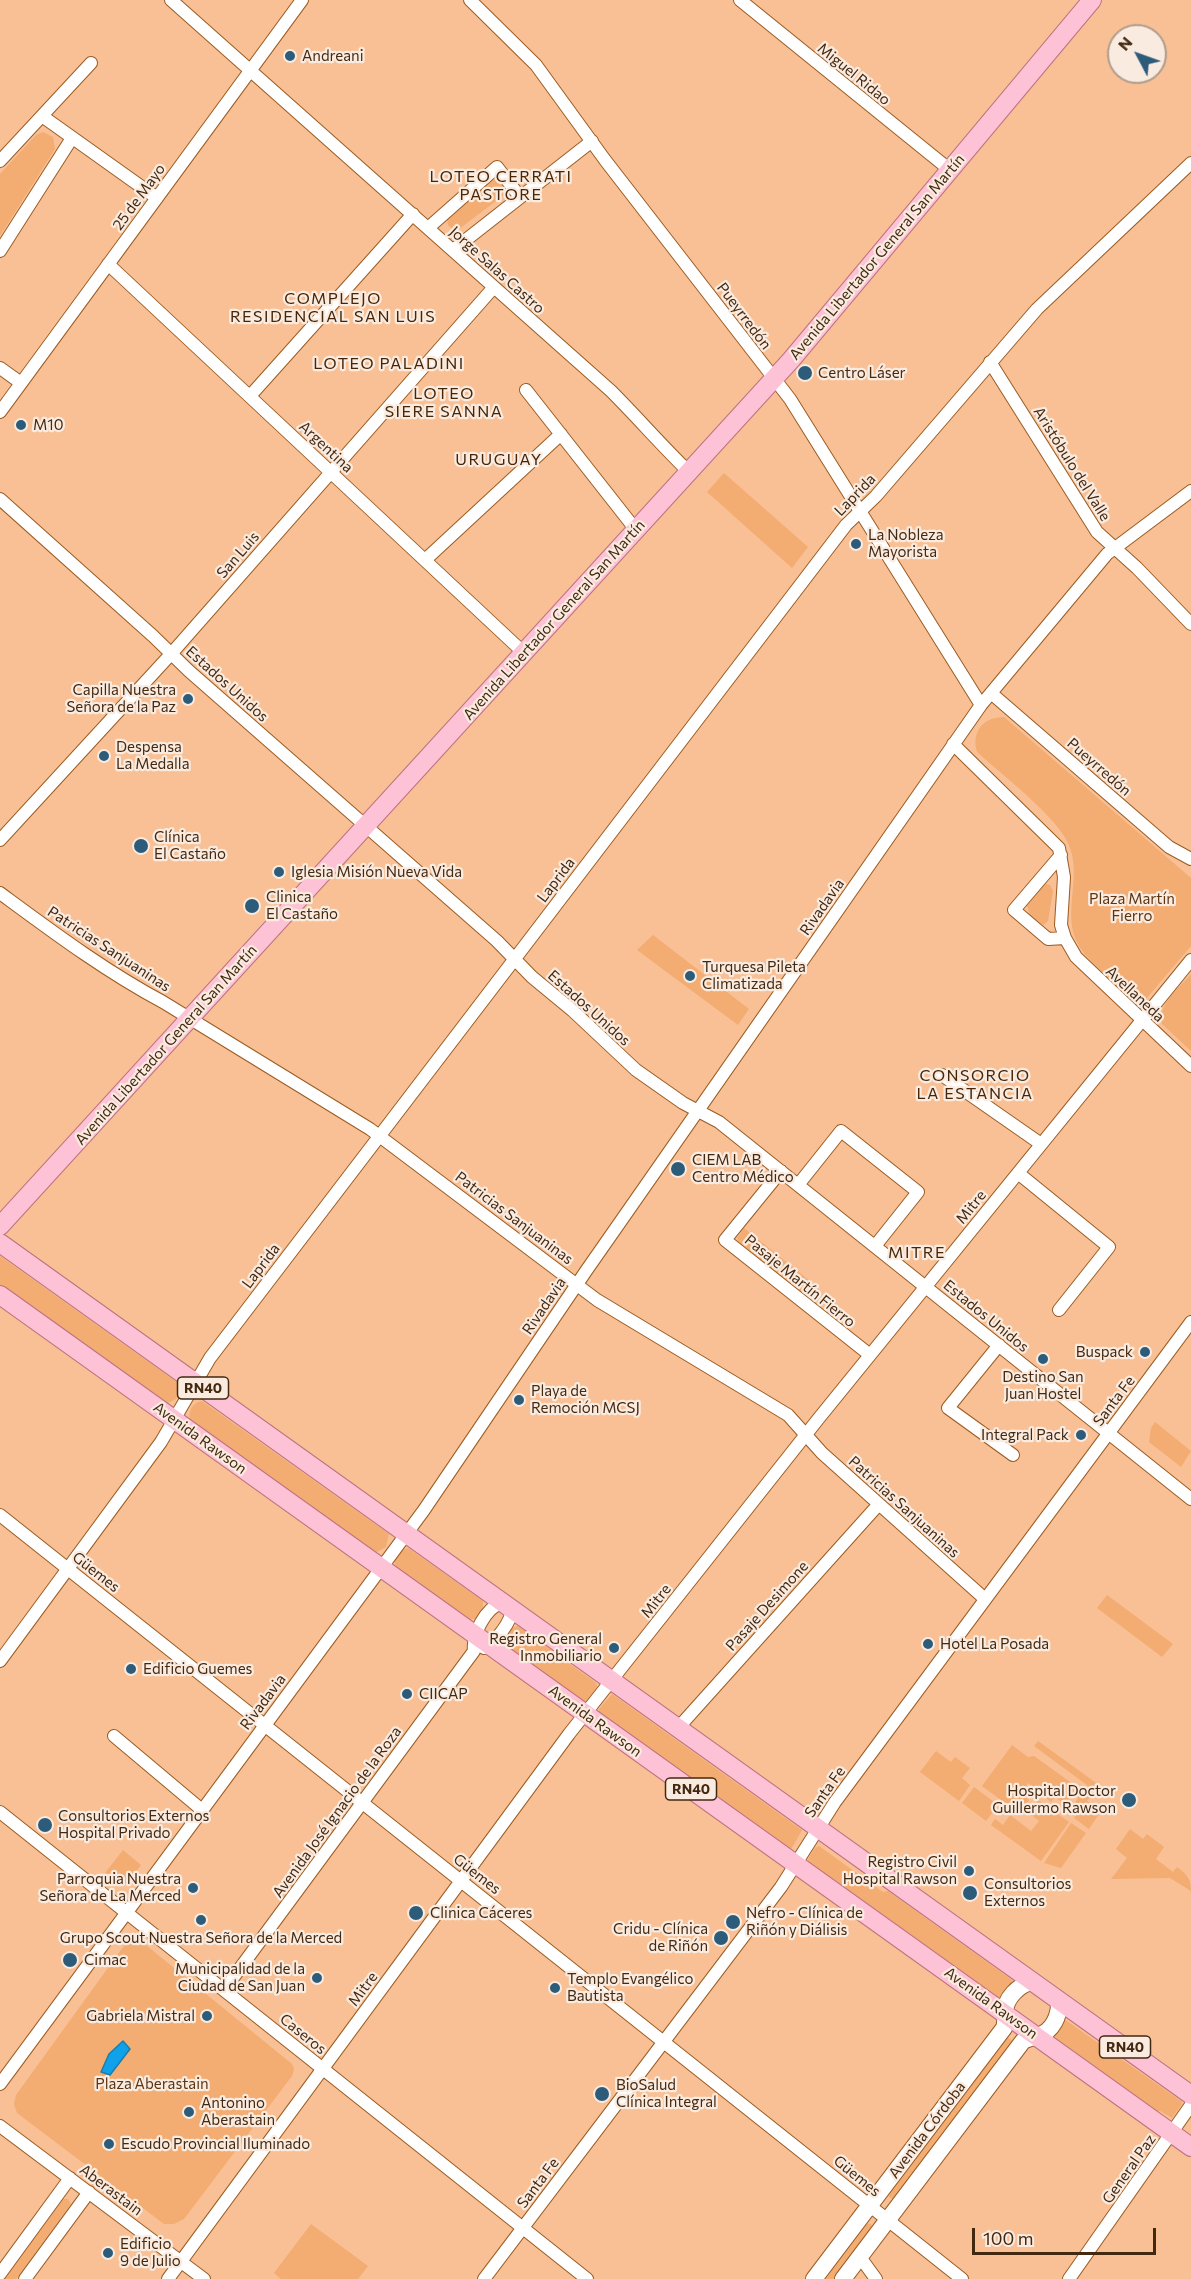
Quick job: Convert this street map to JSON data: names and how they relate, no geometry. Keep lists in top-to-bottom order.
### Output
{
  "streets": {
    "main road": [
      "Avenida Libertador General San Martín",
      "RN40",
      "Avenida Rawson",
      "Avenida Córdoba"
    ],
    "street": [
      "Miguel Ridao",
      "25 de Mayo",
      "Jorge Salas Castro",
      "Pueyrredón",
      "Argentina",
      "Aristóbulo del Valle",
      "Laprida",
      "San Luis",
      "Estados Unidos",
      "Rivadavia",
      "Patricias Sanjuaninas",
      "Avellaneda",
      "Mitre",
      "Pasaje Martín Fierro",
      "Santa Fe",
      "Güemes",
      "Pasaje Desimone",
      "Avenida José Ignacio de la Roza",
      "Caseros",
      "General Paz",
      "Aberastain"
    ]
  },
  "crossings": [
    ["Miguel Ridao", "Avenida Libertador General San Martín"],
    ["25 de Mayo", "Jorge Salas Castro"],
    ["25 de Mayo", "Argentina"],
    ["Avenida Libertador General San Martín", "Jorge Salas Castro"],
    ["Avenida Libertador General San Martín", "Pueyrredón"],
    ["Avenida Libertador General San Martín", "Argentina"],
    ["Avenida Libertador General San Martín", "Estados Unidos"],
    ["Avenida Libertador General San Martín", "Patricias Sanjuaninas"],
    ["Jorge Salas Castro", "San Luis"],
    ["Pueyrredón", "Laprida"],
    ["Pueyrredón", "Rivadavia"],
    ["Argentina", "San Luis"],
    ["Aristóbulo del Valle", "Laprida"],
    ["Aristóbulo del Valle", "Rivadavia"],
    ["Laprida", "Estados Unidos"],
    ["Laprida", "Patricias Sanjuaninas"],
    ["Laprida", "RN40"],
    ["Laprida", "Avenida Rawson"],
    ["Laprida", "Güemes"],
    ["San Luis", "Estados Unidos"],
    ["Estados Unidos", "Rivadavia"],
    ["Estados Unidos", "Mitre"],
    ["Estados Unidos", "Pasaje Martín Fierro"],
    ["Estados Unidos", "Santa Fe"],
    ["Rivadavia", "Patricias Sanjuaninas"],
    ["Rivadavia", "RN40"],
    ["Rivadavia", "Avenida Rawson"],
    ["Rivadavia", "Güemes"],
    ["Rivadavia", "Caseros"],
    ["Patricias Sanjuaninas", "Mitre"],
    ["Patricias Sanjuaninas", "Santa Fe"],
    ["Patricias Sanjuaninas", "Pasaje Desimone"],
    ["Avellaneda", "Mitre"],
    ["Mitre", "Pasaje Martín Fierro"],
    ["Mitre", "RN40"],
    ["Mitre", "Avenida Rawson"],
    ["Mitre", "Güemes"],
    ["Mitre", "Caseros"],
    ["Mitre", "Aberastain"],
    ["RN40", "Santa Fe"],
    ["RN40", "Avenida Rawson"],
    ["RN40", "Pasaje Desimone"],
    ["RN40", "Avenida José Ignacio de la Roza"],
    ["RN40", "Avenida Córdoba"],
    ["Santa Fe", "Avenida Rawson"],
    ["Santa Fe", "Güemes"],
    ["Santa Fe", "Caseros"],
    ["Avenida Rawson", "Avenida José Ignacio de la Roza"],
    ["Avenida Rawson", "Avenida Córdoba"],
    ["Avenida Rawson", "General Paz"],
    ["Güemes", "Avenida José Ignacio de la Roza"],
    ["Güemes", "Avenida Córdoba"],
    ["Avenida José Ignacio de la Roza", "Caseros"]
  ],
  "districts": [
    "LOTEO CERRATI PASTORE",
    "COMPLEJO RESIDENCIAL SAN LUIS",
    "LOTEO PALADINI",
    "LOTEO SIERE SANNA",
    "URUGUAY",
    "CONSORCIO LA ESTANCIA",
    "MITRE"
  ],
  "parks": ["Plaza Martín Fierro", "Plaza Aberastain"],
  "places": [
    "Andreani",
    "Centro Láser",
    "M10",
    "La Nobleza Mayorista",
    "Capilla Nuestra Señora de la Paz",
    "Despensa La Medalla",
    "Clínica El Castaño",
    "Iglesia Misión Nueva Vida",
    "Clinica El Castaño",
    "Turquesa Pileta Climatizada",
    "CIEM LAB Centro Médico",
    "Buspack",
    "Destino San Juan Hostel",
    "Playa de Remoción MCSJ",
    "Integral Pack",
    "Hotel La Posada",
    "Registro General Inmobiliario",
    "Edificio Guemes",
    "CIICAP",
    "Hospital Doctor Guillermo Rawson",
    "Consultorios Externos Hospital Privado",
    "Registro Civil Hospital Rawson",
    "Parroquia Nuestra Señora de La Merced",
    "Consultorios Externos",
    "Clinica Cáceres",
    "Grupo Scout Nuestra Señora de la Merced",
    "Nefro - Clínica de Riñón y Diálisis",
    "Cridu - Clínica de Riñón",
    "Cimac",
    "Municipalidad de la Ciudad de San Juan",
    "Templo Evangélico Bautista",
    "Gabriela Mistral",
    "BioSalud Clínica Integral",
    "Antonino Aberastain",
    "Escudo Provincial Iluminado",
    "Edificio 9 de Julio"
  ],
  "scale_bar": "100 m",
  "north": "top left"
}
